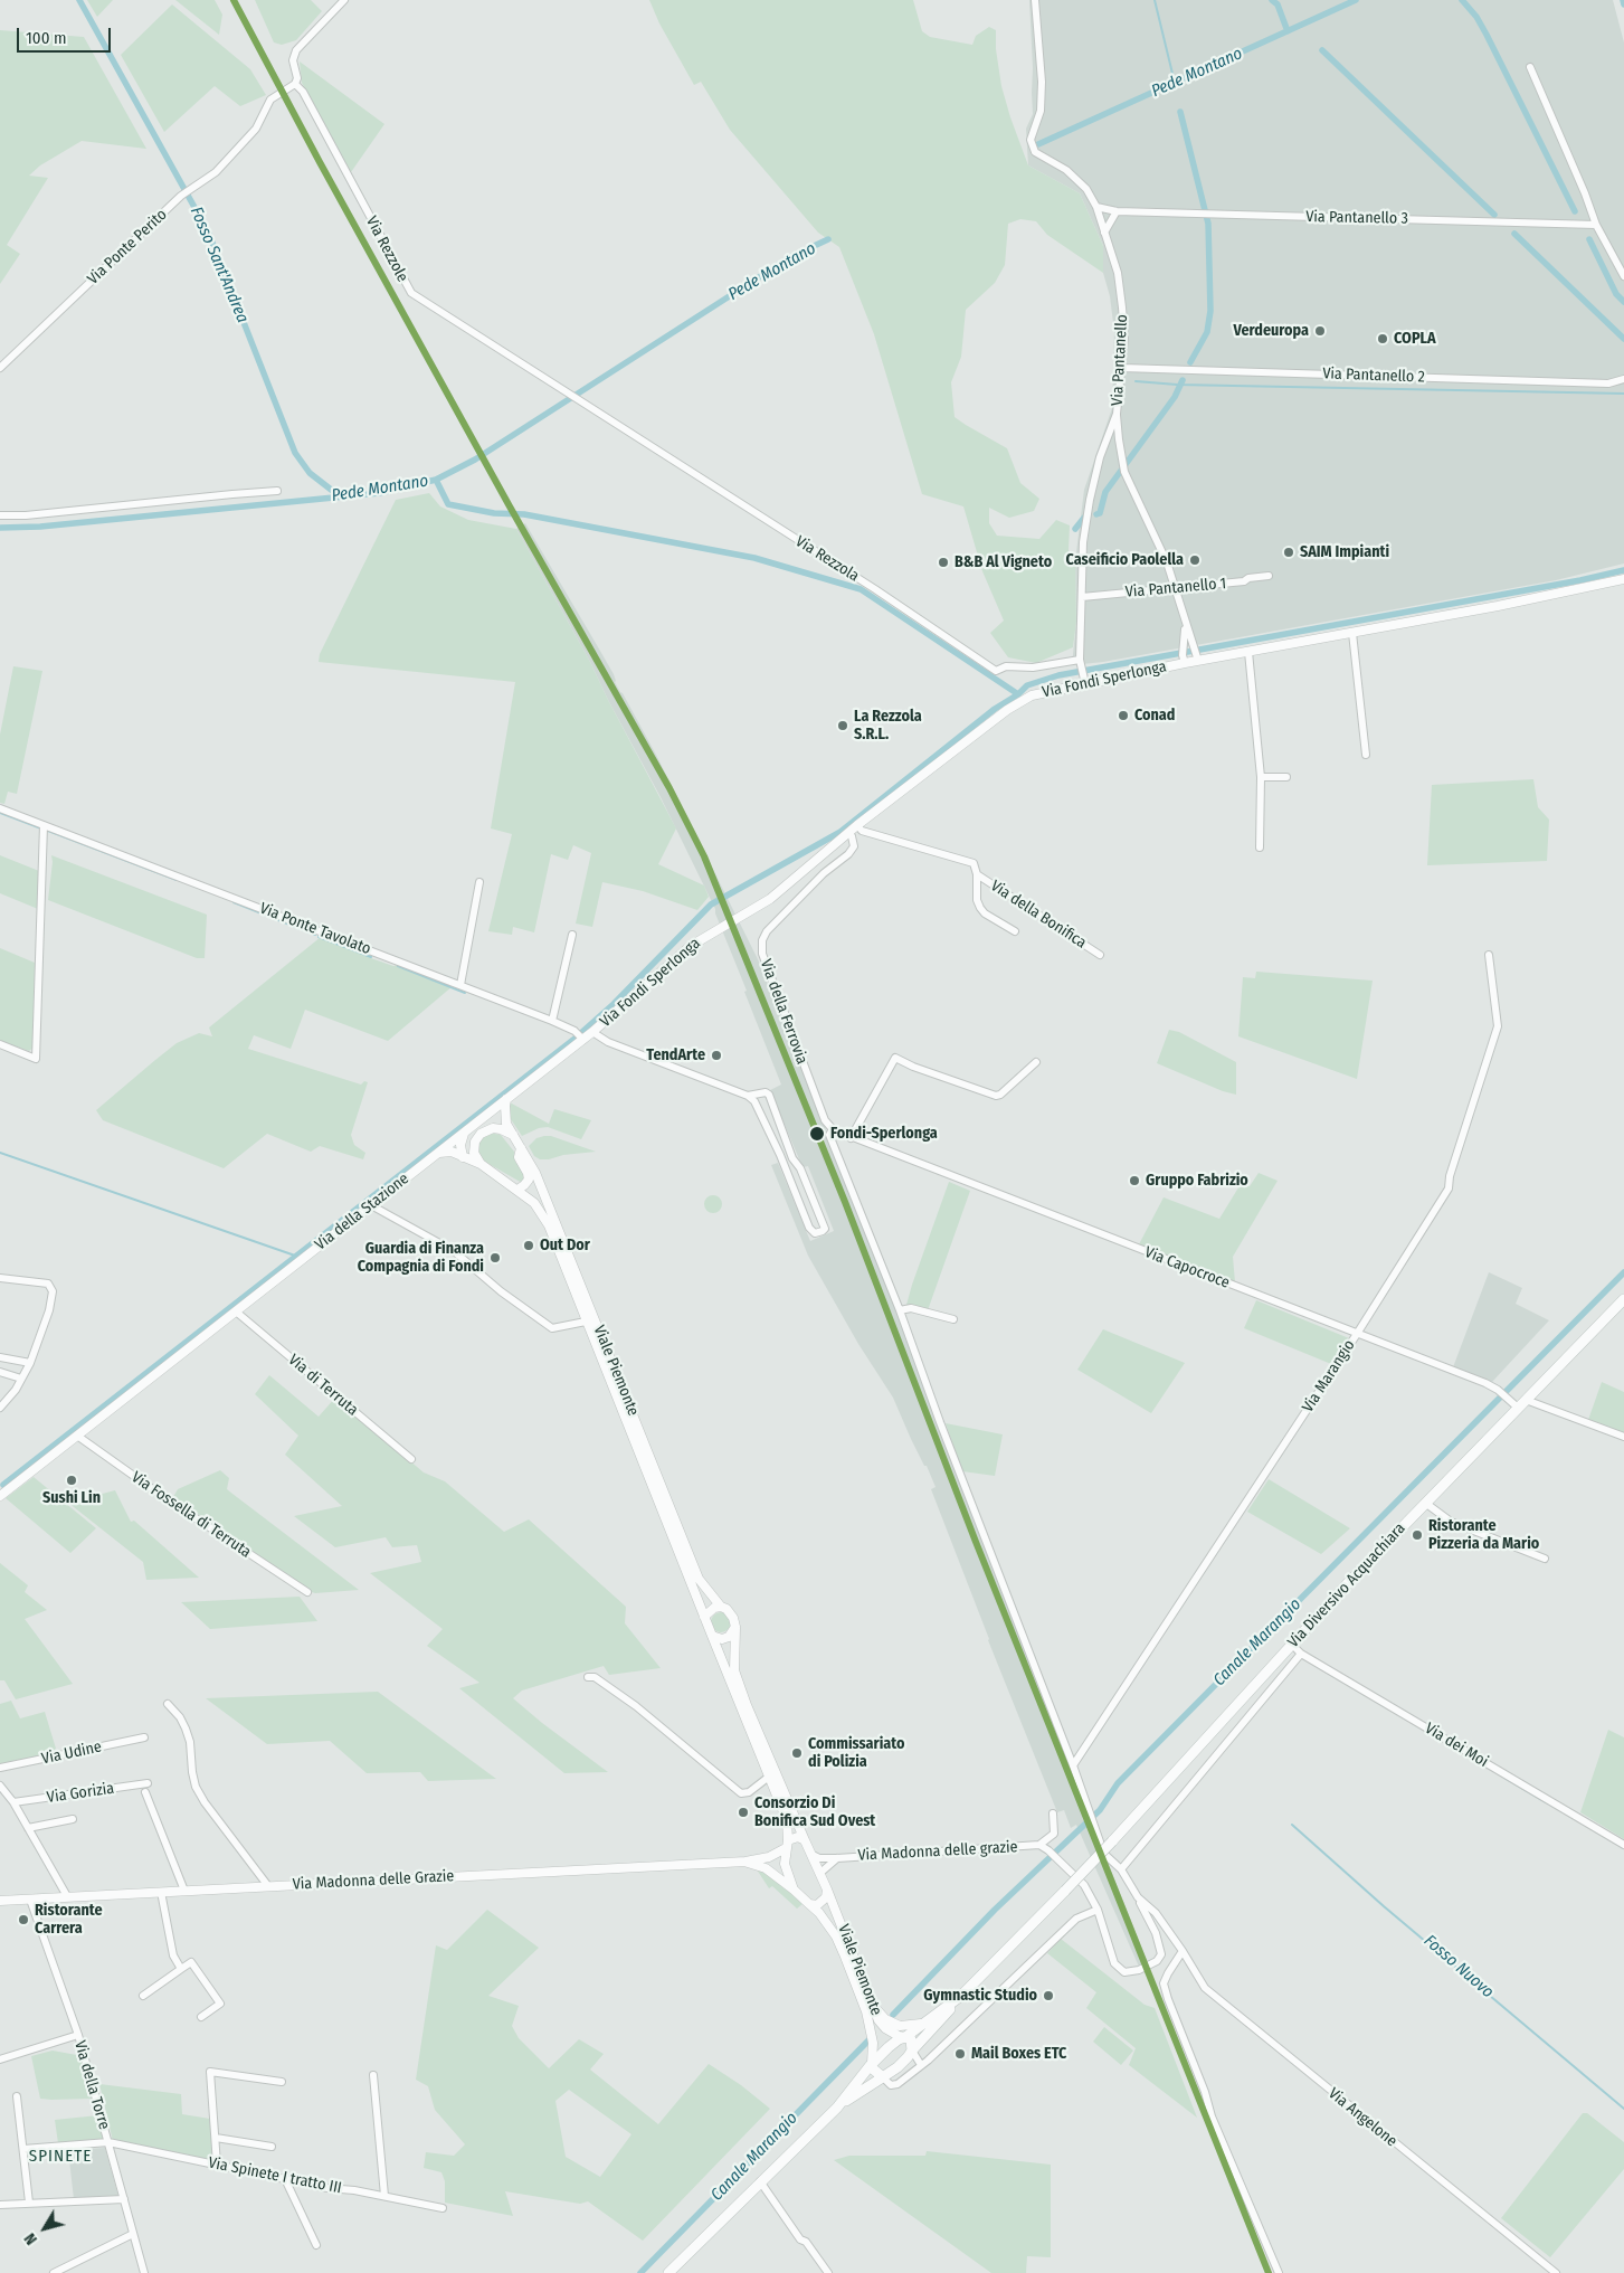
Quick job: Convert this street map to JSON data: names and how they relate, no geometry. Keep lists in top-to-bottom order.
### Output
{
  "streets": {
    "main road": ["Via Diversivo Acquachiara"],
    "street": [
      "Via Pantanello 3",
      "Via Ponte Perito",
      "Via Rezzole",
      "Via Pantanello",
      "Via Pantanello 2",
      "Via Rezzola",
      "Via Pantanello 1",
      "Via Fondi Sperlonga",
      "Via della Bonifica",
      "Via Ponte Tavolato",
      "Via della Ferrovia",
      "Via della Stazione",
      "Via Capocroce",
      "Viale Piemonte",
      "Via Marangio",
      "Via di Terruta",
      "Via Fossella di Terruta",
      "Via dei Moi",
      "Via Udine",
      "Via Gorizia",
      "Via Madonna delle grazie",
      "Via Madonna delle Grazie",
      "Via della Torre",
      "Via Angelone",
      "Via Spinete I tratto III"
    ]
  },
  "crossings": [
    ["Via Pantanello 3", "Via Pantanello"],
    ["Via Ponte Perito", "Via Rezzole"],
    ["Via Rezzole", "Via Rezzola"],
    ["Via Pantanello", "Via Pantanello 2"],
    ["Via Pantanello", "Via Rezzola"],
    ["Via Pantanello", "Via Pantanello 1"],
    ["Via Pantanello", "Via Fondi Sperlonga"],
    ["Via Fondi Sperlonga", "Via della Bonifica"],
    ["Via Fondi Sperlonga", "Via della Ferrovia"],
    ["Via Fondi Sperlonga", "Via della Stazione"],
    ["Via Ponte Tavolato", "Via della Stazione"],
    ["Via della Ferrovia", "Via Capocroce"],
    ["Via della Ferrovia", "Via Marangio"],
    ["Via della Ferrovia", "Via Madonna delle grazie"],
    ["Via della Ferrovia", "Via Angelone"],
    ["Via della Stazione", "Viale Piemonte"],
    ["Via della Stazione", "Via di Terruta"],
    ["Via della Stazione", "Via Fossella di Terruta"],
    ["Via Capocroce", "Via Marangio"],
    ["Via Capocroce", "Via Diversivo Acquachiara"],
    ["Viale Piemonte", "Via Madonna delle grazie"],
    ["Viale Piemonte", "Via Madonna delle Grazie"],
    ["Via Diversivo Acquachiara", "Via dei Moi"],
    ["Via Madonna delle Grazie", "Via della Torre"],
    ["Via della Torre", "Via Spinete I tratto III"]
  ],
  "districts": ["SPINETE"],
  "water": [
    "Pede Montano",
    "Fosso Sant'Andrea",
    "Canale Marangio",
    "Fosso Nuovo"
  ],
  "places": [
    "Verdeuropa",
    "COPLA",
    "SAIM Impianti",
    "Caseificio Paolella",
    "B&B Al Vigneto",
    "Conad",
    "La Rezzola S.R.L.",
    "TendArte",
    "Fondi-Sperlonga",
    "Gruppo Fabrizio",
    "Out Dor",
    "Guardia di Finanza Compagnia di Fondi",
    "Sushi Lin",
    "Ristorante Pizzeria da Mario",
    "Commissariato di Polizia",
    "Consorzio Di Bonifica Sud Ovest",
    "Ristorante Carrera",
    "Gymnastic Studio",
    "Mail Boxes ETC"
  ],
  "scale_bar": "100 m",
  "north": "bottom left"
}
